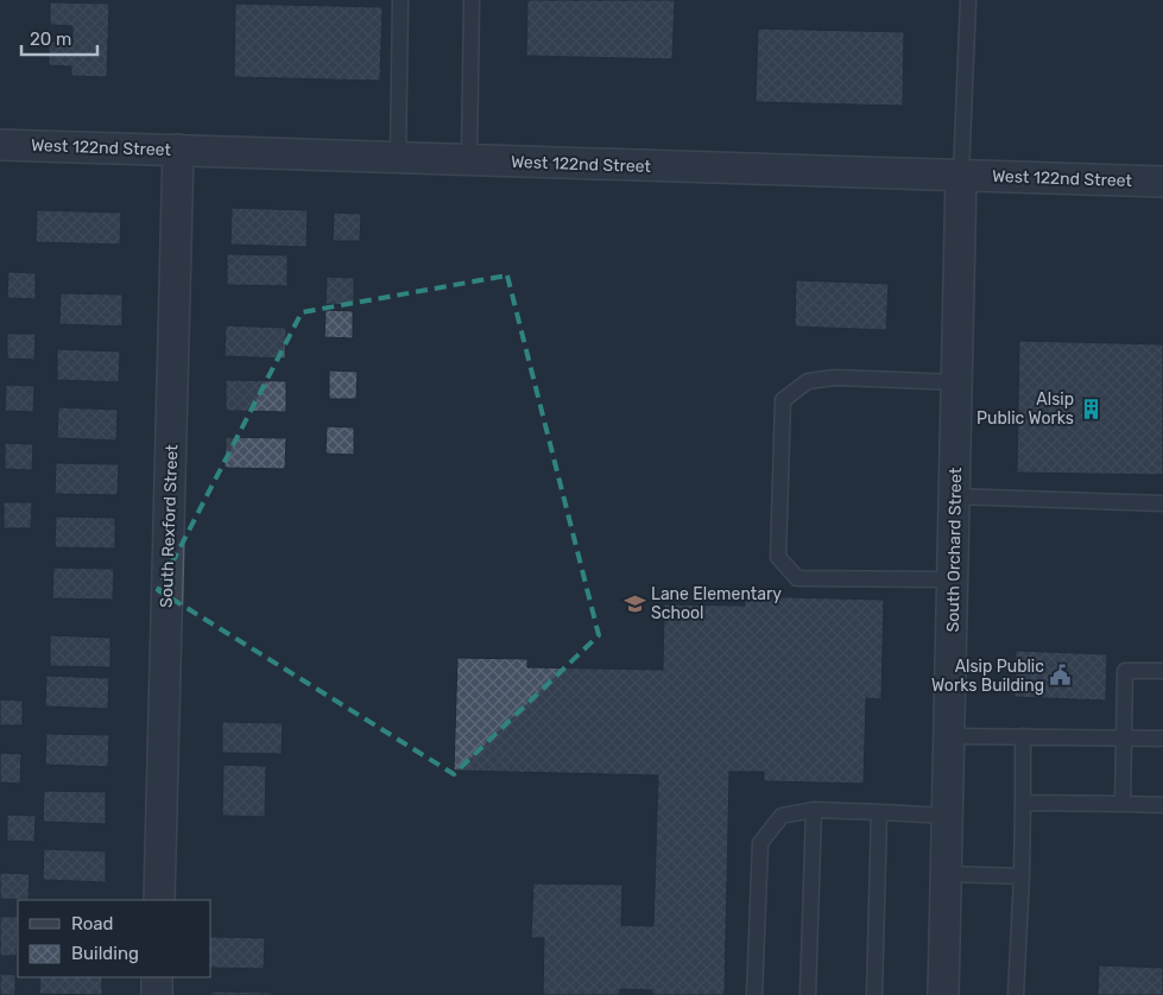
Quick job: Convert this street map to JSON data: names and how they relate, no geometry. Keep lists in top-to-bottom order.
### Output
{
  "streets": {
    "street": ["West 122nd Street", "South Rexford Street", "South Orchard Street"]
  },
  "crossings": [
    ["West 122nd Street", "South Rexford Street"],
    ["West 122nd Street", "South Orchard Street"]
  ],
  "places": {
    "building": ["Alsip Public Works"],
    "school or university": ["Lane Elementary School"],
    "public building": ["Alsip Public Works Building"]
  },
  "legend": ["Road", "Building"],
  "scale_bar": "20 m"
}
